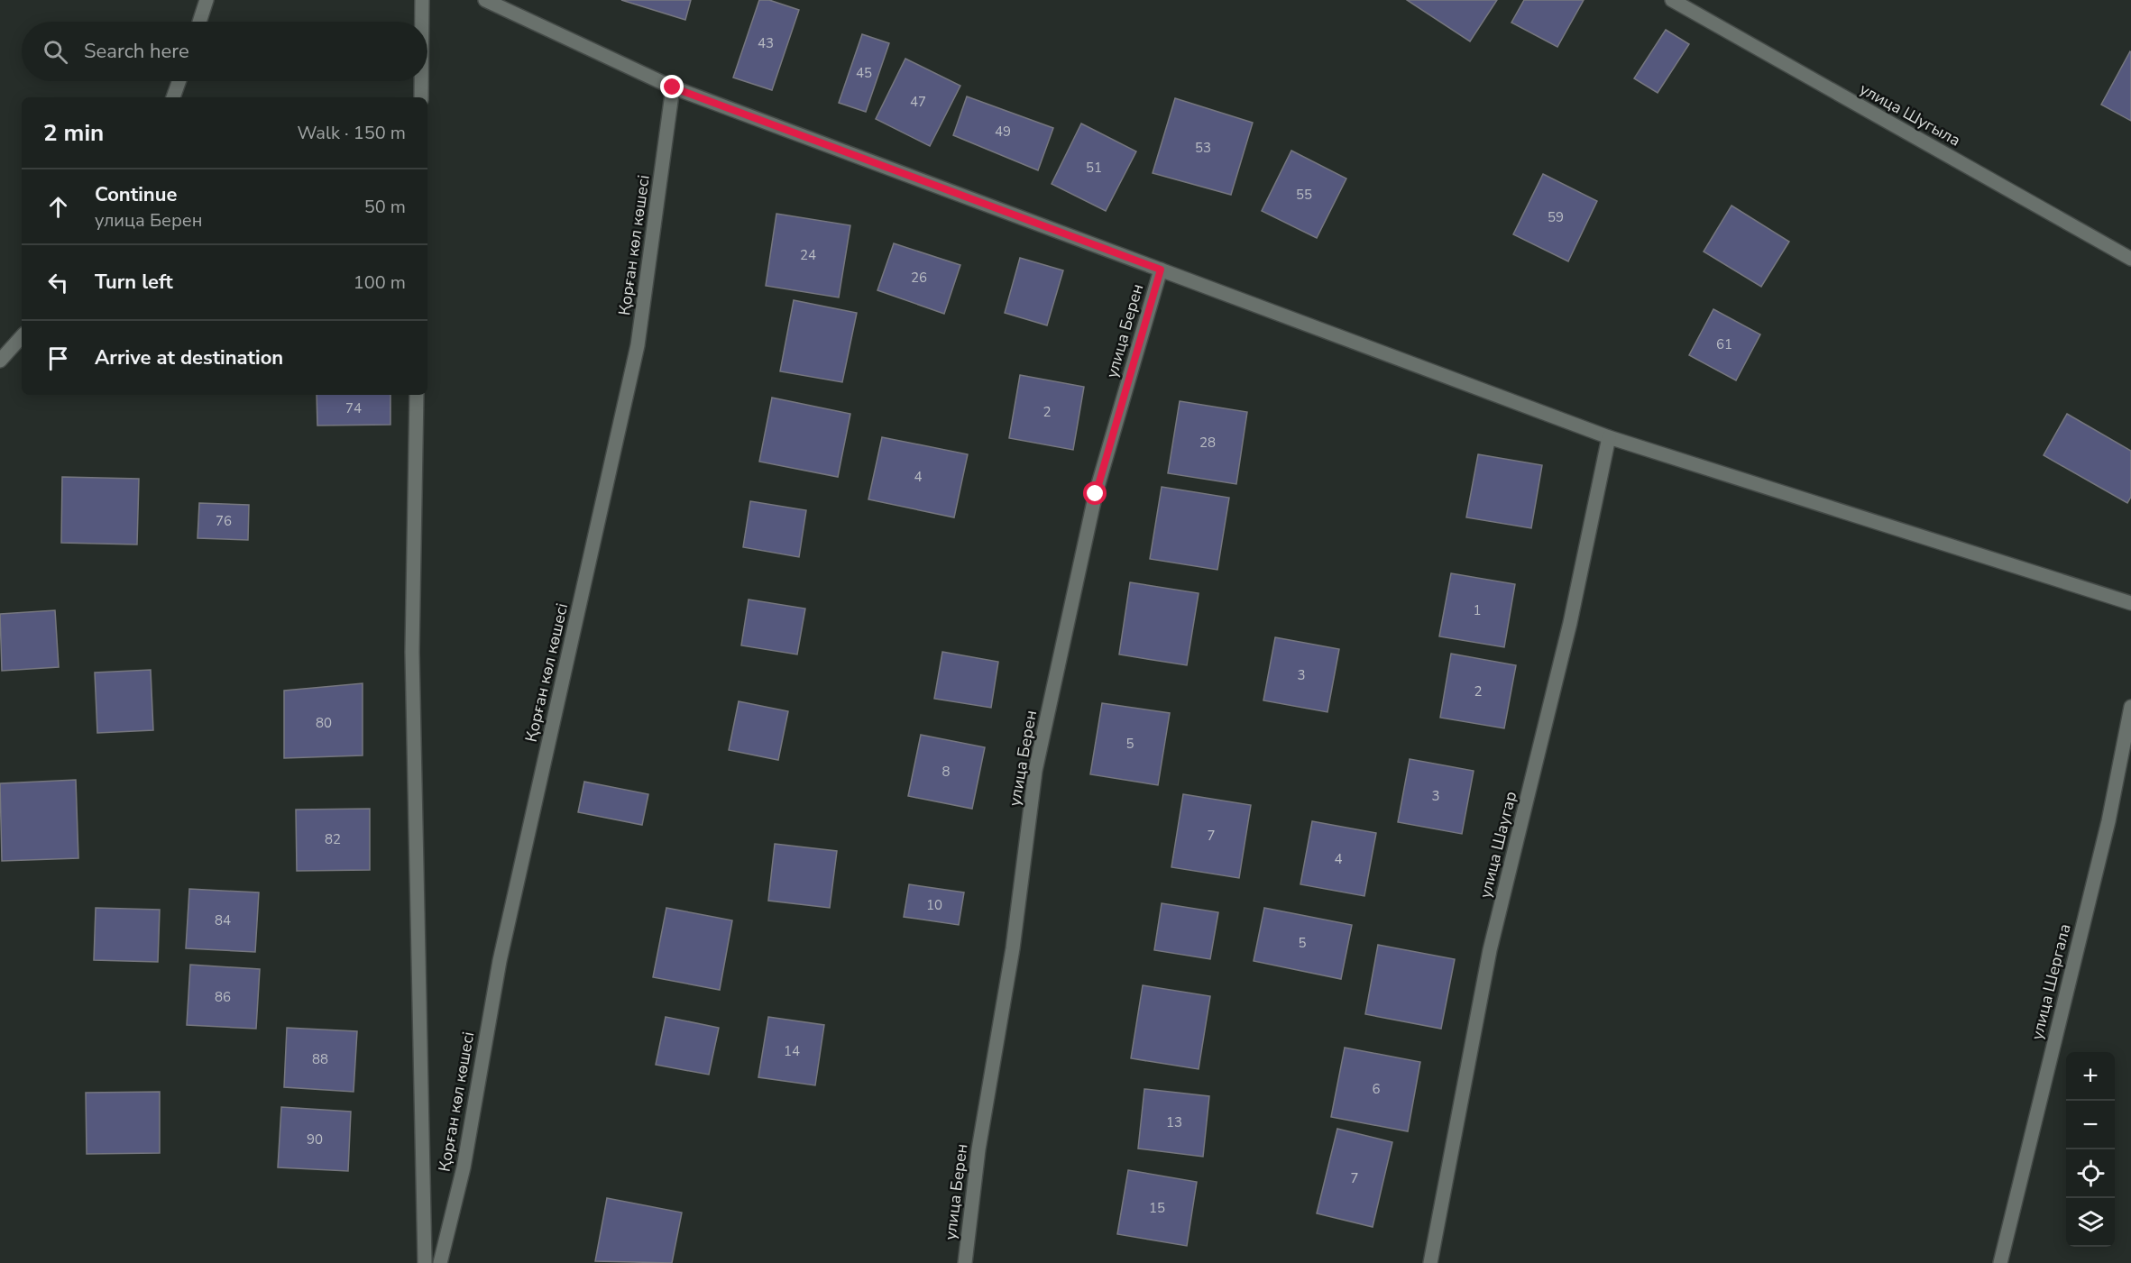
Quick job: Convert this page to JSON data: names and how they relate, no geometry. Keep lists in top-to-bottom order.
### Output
{
  "streets": {
    "street": [
      "улица Шугыла",
      "Қорған көл көшесі",
      "улица Берен",
      "улица Шаугар",
      "улица Шергала"
    ]
  },
  "house_numbers": [
    "43",
    "45",
    "47",
    "49",
    "53",
    "51",
    "55",
    "59",
    "24",
    "26",
    "61",
    "74",
    "2",
    "28",
    "4",
    "76",
    "1",
    "3",
    "2",
    "80",
    "5",
    "8",
    "3",
    "7",
    "82",
    "4",
    "10",
    "84",
    "5",
    "86",
    "14",
    "88",
    "6",
    "13",
    "90",
    "7",
    "15"
  ],
  "page": {
    "search": "Search here",
    "heading": ["2 min", "Walk · 150 m"],
    "list": [
      ["Continue", "улица Берен", "50 m"],
      ["Turn left", "100 m"],
      "Arrive at destination"
    ],
    "map_buttons": ["+", "−"]
  }
}
